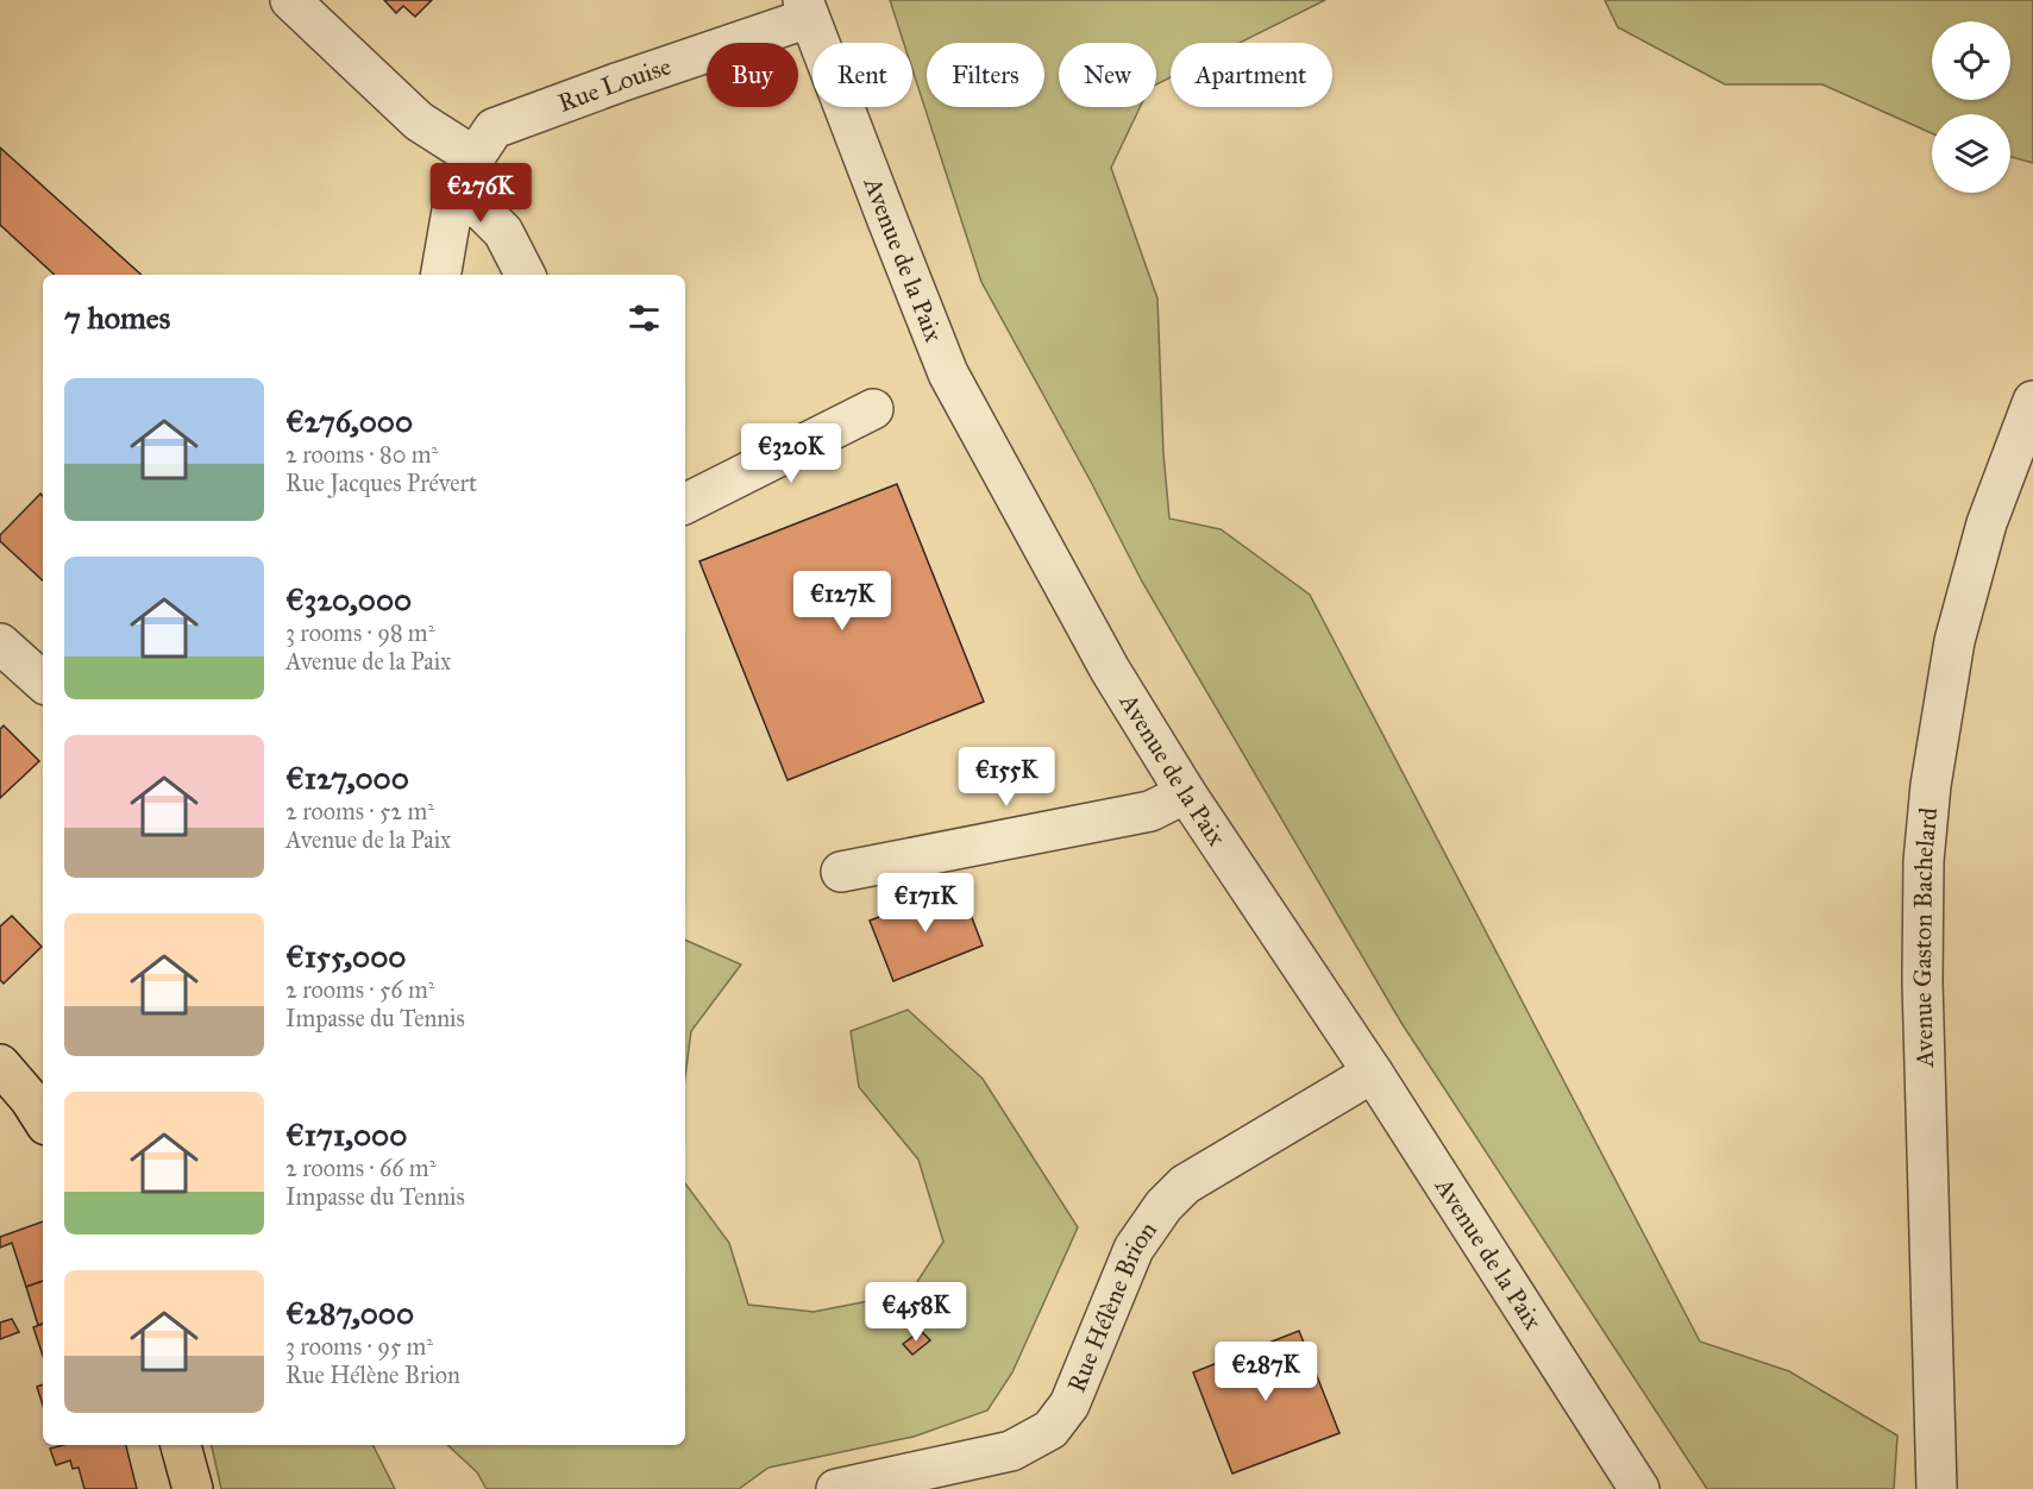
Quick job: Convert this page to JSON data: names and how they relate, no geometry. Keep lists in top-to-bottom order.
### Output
{
  "streets": {
    "street": [
      "Rue Louise",
      "Avenue de la Paix",
      "Avenue Gaston Bachelard",
      "Rue Hélène Brion"
    ]
  },
  "crossings": [
    ["Rue Louise", "Avenue de la Paix"],
    ["Avenue de la Paix", "Rue Hélène Brion"]
  ],
  "page": {
    "chip": [
      "Buy",
      "Rent",
      "Filters",
      "New",
      "Apartment"
    ],
    "price": [
      "€276K",
      "€320K",
      "€127K",
      "€155K",
      "€171K",
      "€458K",
      "€287K"
    ],
    "heading": "7 homes",
    "list": [
      {
        "name": "€276,000",
        "note": "2 rooms · 80 m² · Rue Jacques Prévert"
      },
      {
        "name": "€320,000",
        "note": "3 rooms · 98 m² · Avenue de la Paix"
      },
      {
        "name": "€127,000",
        "note": "2 rooms · 52 m² · Avenue de la Paix"
      },
      {
        "name": "€155,000",
        "note": "2 rooms · 56 m² · Impasse du Tennis"
      },
      {
        "name": "€171,000",
        "note": "2 rooms · 66 m² · Impasse du Tennis"
      },
      {
        "name": "€287,000",
        "note": "3 rooms · 95 m² · Rue Hélène Brion"
      }
    ]
  }
}
